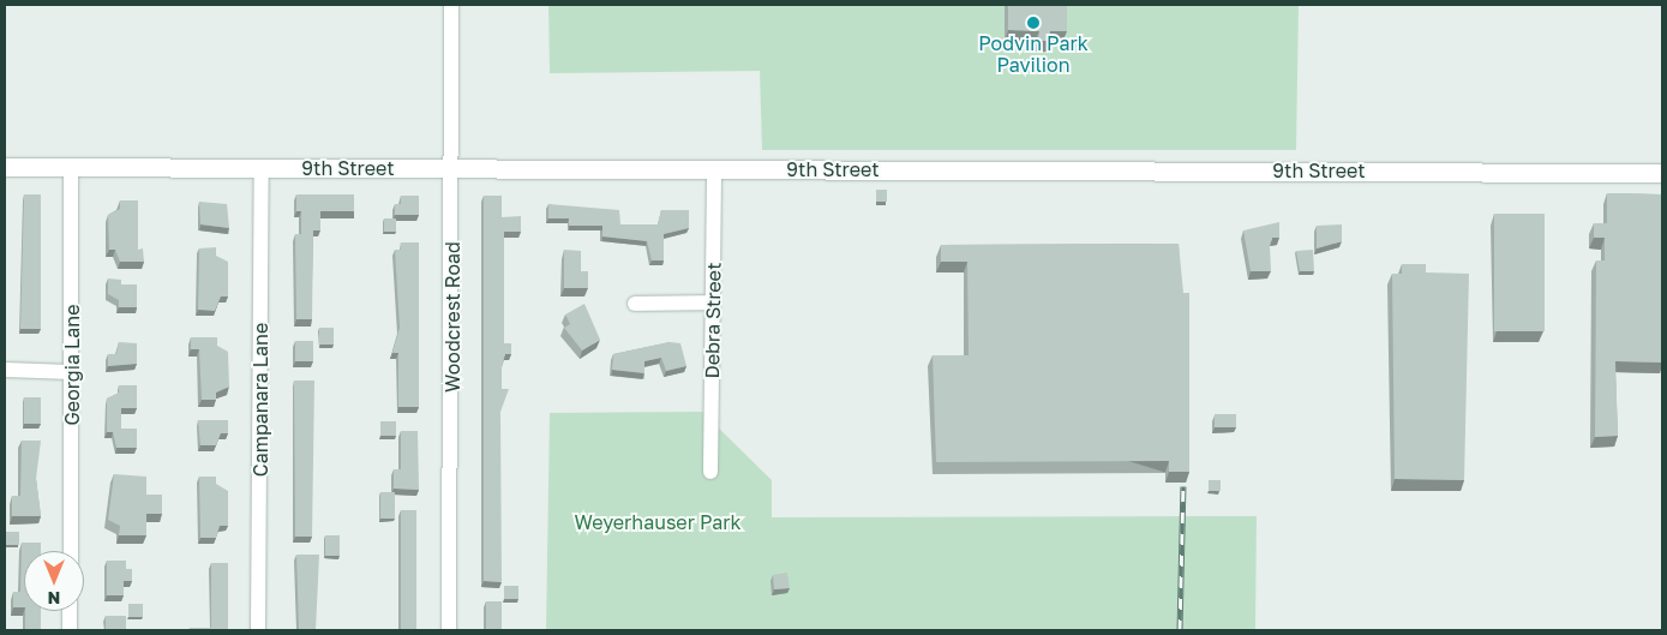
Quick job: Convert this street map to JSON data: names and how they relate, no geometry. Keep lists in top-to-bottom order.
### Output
{
  "streets": {
    "street": [
      "9th Street",
      "Woodcrest Road",
      "Debra Street",
      "Georgia Lane",
      "Campanara Lane"
    ]
  },
  "crossings": [
    ["9th Street", "Woodcrest Road"],
    ["9th Street", "Debra Street"],
    ["9th Street", "Georgia Lane"],
    ["9th Street", "Campanara Lane"]
  ],
  "parks": ["Weyerhauser Park"],
  "places": ["Podvin Park Pavilion"],
  "north": "bottom"
}
